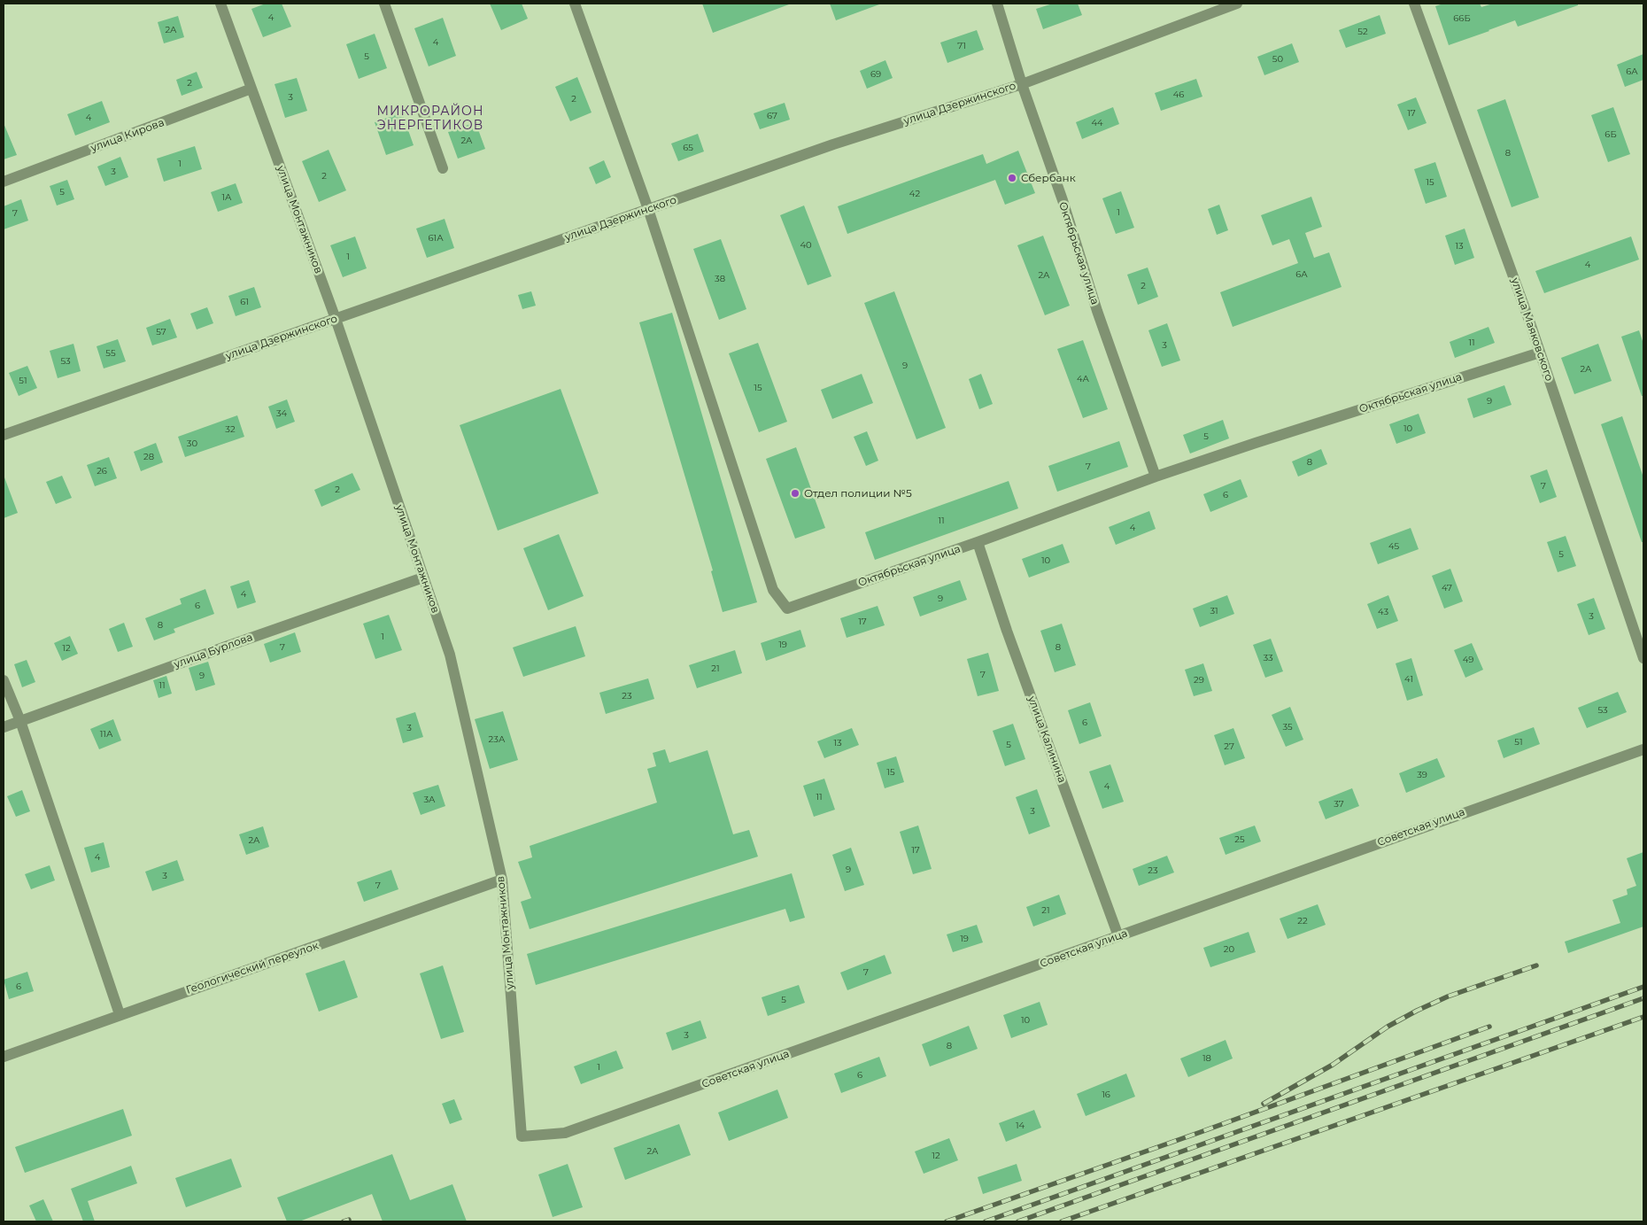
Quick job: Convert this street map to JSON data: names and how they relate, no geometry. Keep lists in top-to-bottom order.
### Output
{
  "streets": {
    "street": [
      "улица Дзержинского",
      "улица Кирова",
      "улица Монтажников",
      "Октябрьская улица",
      "улица Маяковского",
      "улица Бурлова",
      "улица Калинина",
      "Советская улица",
      "Геологический переулок"
    ]
  },
  "crossings": [
    ["улица Дзержинского", "улица Монтажников"],
    ["улица Дзержинского", "Октябрьская улица"],
    ["улица Кирова", "улица Монтажников"],
    ["улица Монтажников", "улица Бурлова"],
    ["улица Монтажников", "Советская улица"],
    ["улица Монтажников", "Геологический переулок"],
    ["Октябрьская улица", "улица Маяковского"],
    ["Октябрьская улица", "улица Калинина"],
    ["улица Калинина", "Советская улица"]
  ],
  "districts": ["МИКРОРАЙОН ЭНЕРГЕТИКОВ"],
  "places": ["Сбербанк", "Отдел полиции №5"],
  "house_numbers": [
    "4",
    "66Б",
    "2А",
    "52",
    "4",
    "71",
    "5",
    "50",
    "6А",
    "69",
    "2",
    "46",
    "3",
    "2",
    "17",
    "67",
    "4",
    "44",
    "6Б",
    "2А",
    "65",
    "8",
    "1",
    "3",
    "2",
    "15",
    "5",
    "42",
    "1А",
    "1",
    "7",
    "61А",
    "40",
    "13",
    "1",
    "4",
    "6А",
    "2А",
    "38",
    "2",
    "61",
    "57",
    "11",
    "3",
    "55",
    "53",
    "9",
    "2А",
    "4А",
    "51",
    "15",
    "9",
    "34",
    "10",
    "32",
    "5",
    "30",
    "28",
    "8",
    "7",
    "26",
    "7",
    "2",
    "6",
    "11",
    "4",
    "45",
    "5",
    "10",
    "47",
    "4",
    "9",
    "6",
    "31",
    "43",
    "3",
    "17",
    "8",
    "1",
    "19",
    "7",
    "8",
    "12",
    "33",
    "49",
    "21",
    "7",
    "9",
    "41",
    "29",
    "11",
    "23",
    "53",
    "6",
    "35",
    "3",
    "11А",
    "23А",
    "51",
    "13",
    "5",
    "27",
    "15",
    "39",
    "4",
    "11",
    "3А",
    "37",
    "3",
    "25",
    "2А",
    "17",
    "4",
    "9",
    "23",
    "3",
    "7",
    "21",
    "22",
    "19",
    "20",
    "7",
    "6",
    "5",
    "10",
    "3",
    "8",
    "18",
    "1",
    "6",
    "16",
    "14",
    "2А",
    "12"
  ]
}
